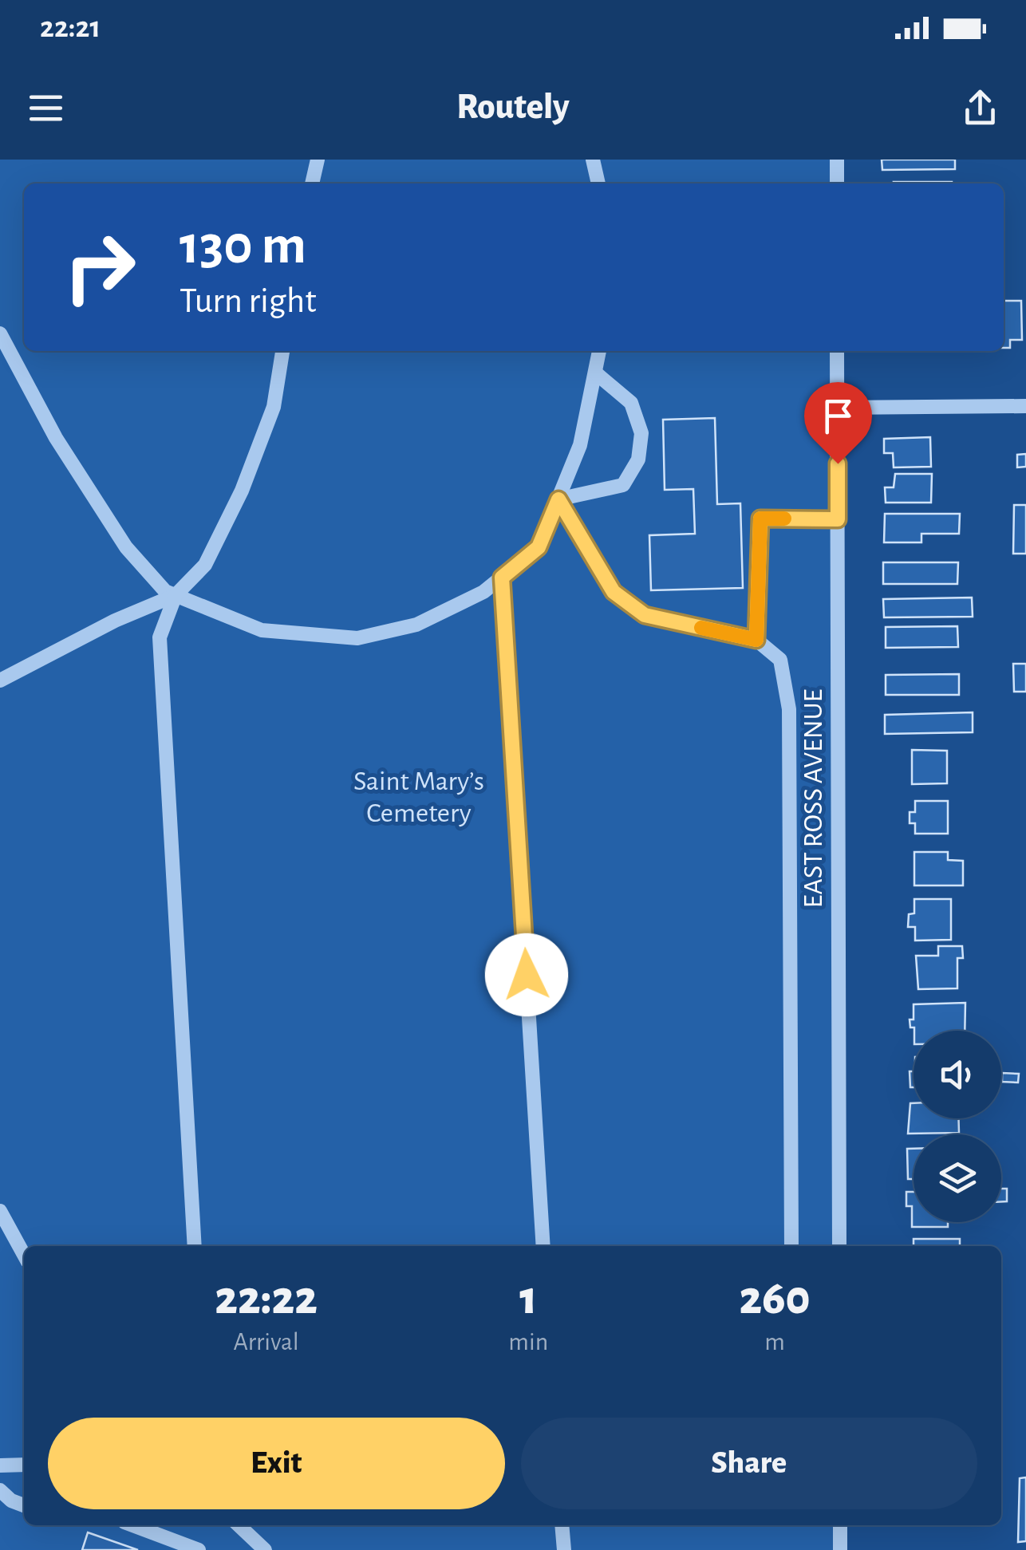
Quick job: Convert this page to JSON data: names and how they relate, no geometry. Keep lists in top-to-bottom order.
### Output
{
  "streets": {
    "street": ["EAST ROSS AVENUE"]
  },
  "parks": ["Saint Mary’s Cemetery"],
  "page": {
    "status": "22:21",
    "header": "Routely",
    "turn": ["130 m", "Turn right"],
    "eta": [
      "22:22",
      "Arrival",
      "1",
      "min",
      "260",
      "m"
    ],
    "buttons": ["Exit", "Share"]
  }
}
